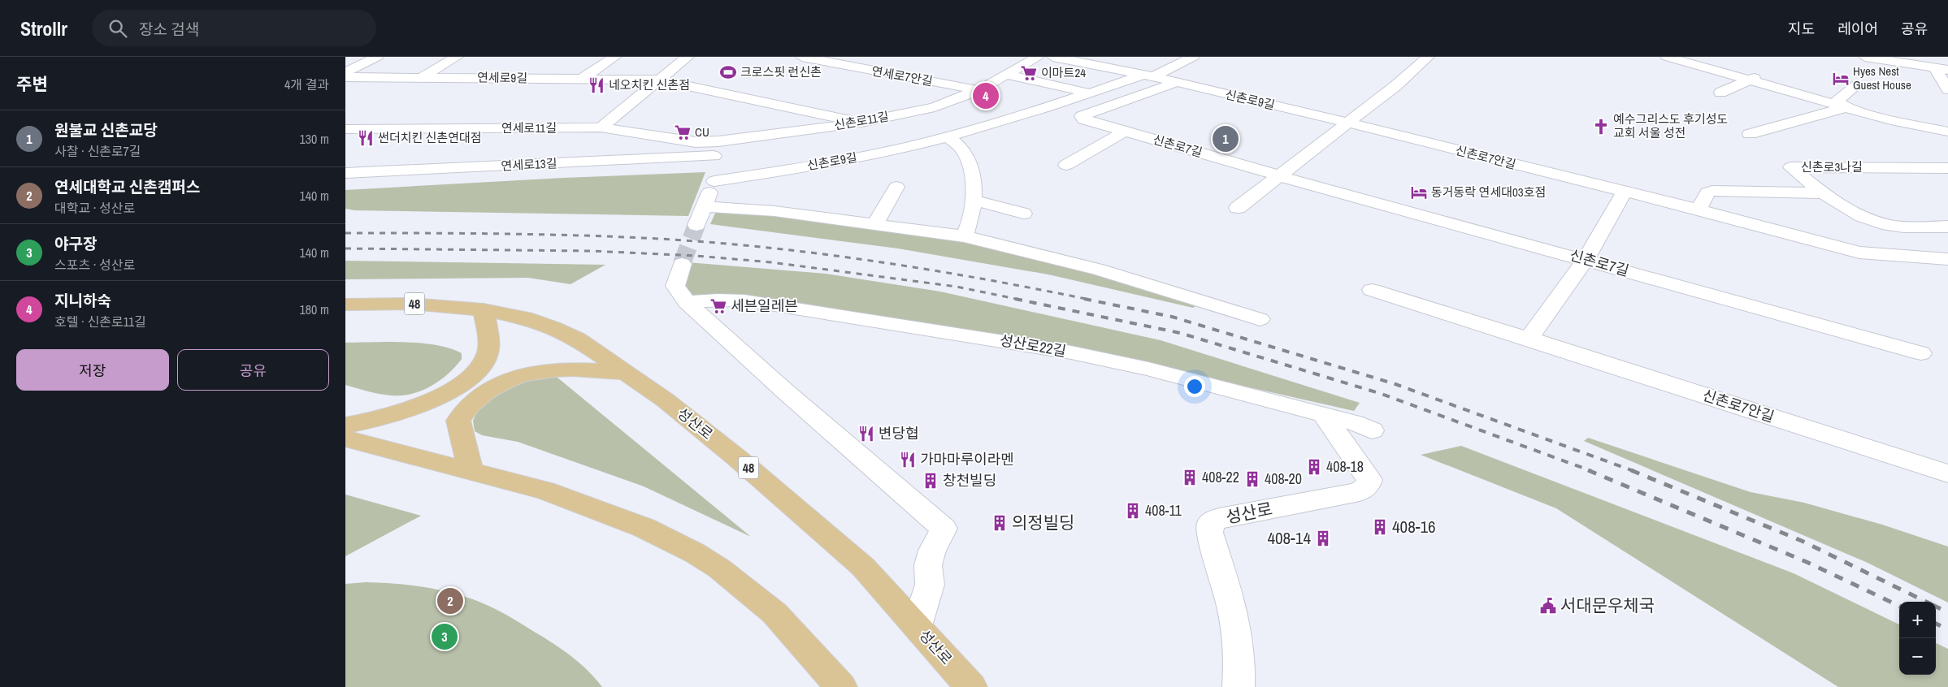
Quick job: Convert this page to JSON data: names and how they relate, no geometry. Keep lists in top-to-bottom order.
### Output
{
  "streets": {
    "main road": ["48", "성산로"],
    "street": [
      "연세로7안길",
      "연세로9길",
      "신촌로9길",
      "신촌로11길",
      "연세로11길",
      "신촌로7길",
      "신촌로7안길",
      "연세로13길",
      "신촌로3나길",
      "성산로22길"
    ]
  },
  "crossings": [
    ["연세로7안길", "신촌로11길"],
    ["연세로9길", "신촌로11길"],
    ["신촌로9길", "신촌로7길"],
    ["신촌로9길", "신촌로7안길"],
    ["신촌로11길", "연세로11길"],
    ["신촌로11길", "연세로13길"],
    ["연세로11길", "연세로13길"],
    ["성산로22길", "성산로"]
  ],
  "places": {
    "sports": ["크로스핏 런신촌"],
    "supermarket": ["이마트24", "CU", "세븐일레븐"],
    "hotel": ["Hyes Nest Guest House", "동거동락 연세대03호점"],
    "restaurant": [
      "네오치킨 신촌점",
      "썬더치킨 신촌연대점",
      "변당협",
      "가마마루이라멘"
    ],
    "church": ["예수그리스도 후기성도 교회 서울 성전"],
    "building": [
      "408-18",
      "408-22",
      "408-20",
      "창천빌딩",
      "408-11",
      "의정빌딩",
      "408-16",
      "408-14"
    ],
    "public building": ["서대문우체국"]
  },
  "page": {
    "header": "Strollr",
    "search": "장소 검색",
    "nav": ["지도", "레이어", "공유"],
    "heading": ["주변", "4개 결과"],
    "pins": [
      "4",
      "1",
      "2",
      "3"
    ],
    "list": [
      {
        "mark": "1",
        "name": "원불교 신촌교당",
        "note": "사찰 · 신촌로7길",
        "value": "130 m"
      },
      {
        "mark": "2",
        "name": "연세대학교 신촌캠퍼스",
        "note": "대학교 · 성산로",
        "value": "140 m"
      },
      {
        "mark": "3",
        "name": "야구장",
        "note": "스포츠 · 성산로",
        "value": "140 m"
      },
      {
        "mark": "4",
        "name": "지니하숙",
        "note": "호텔 · 신촌로11길",
        "value": "180 m"
      }
    ],
    "buttons": ["저장", "공유"],
    "map_buttons": ["+", "−"]
  }
}
